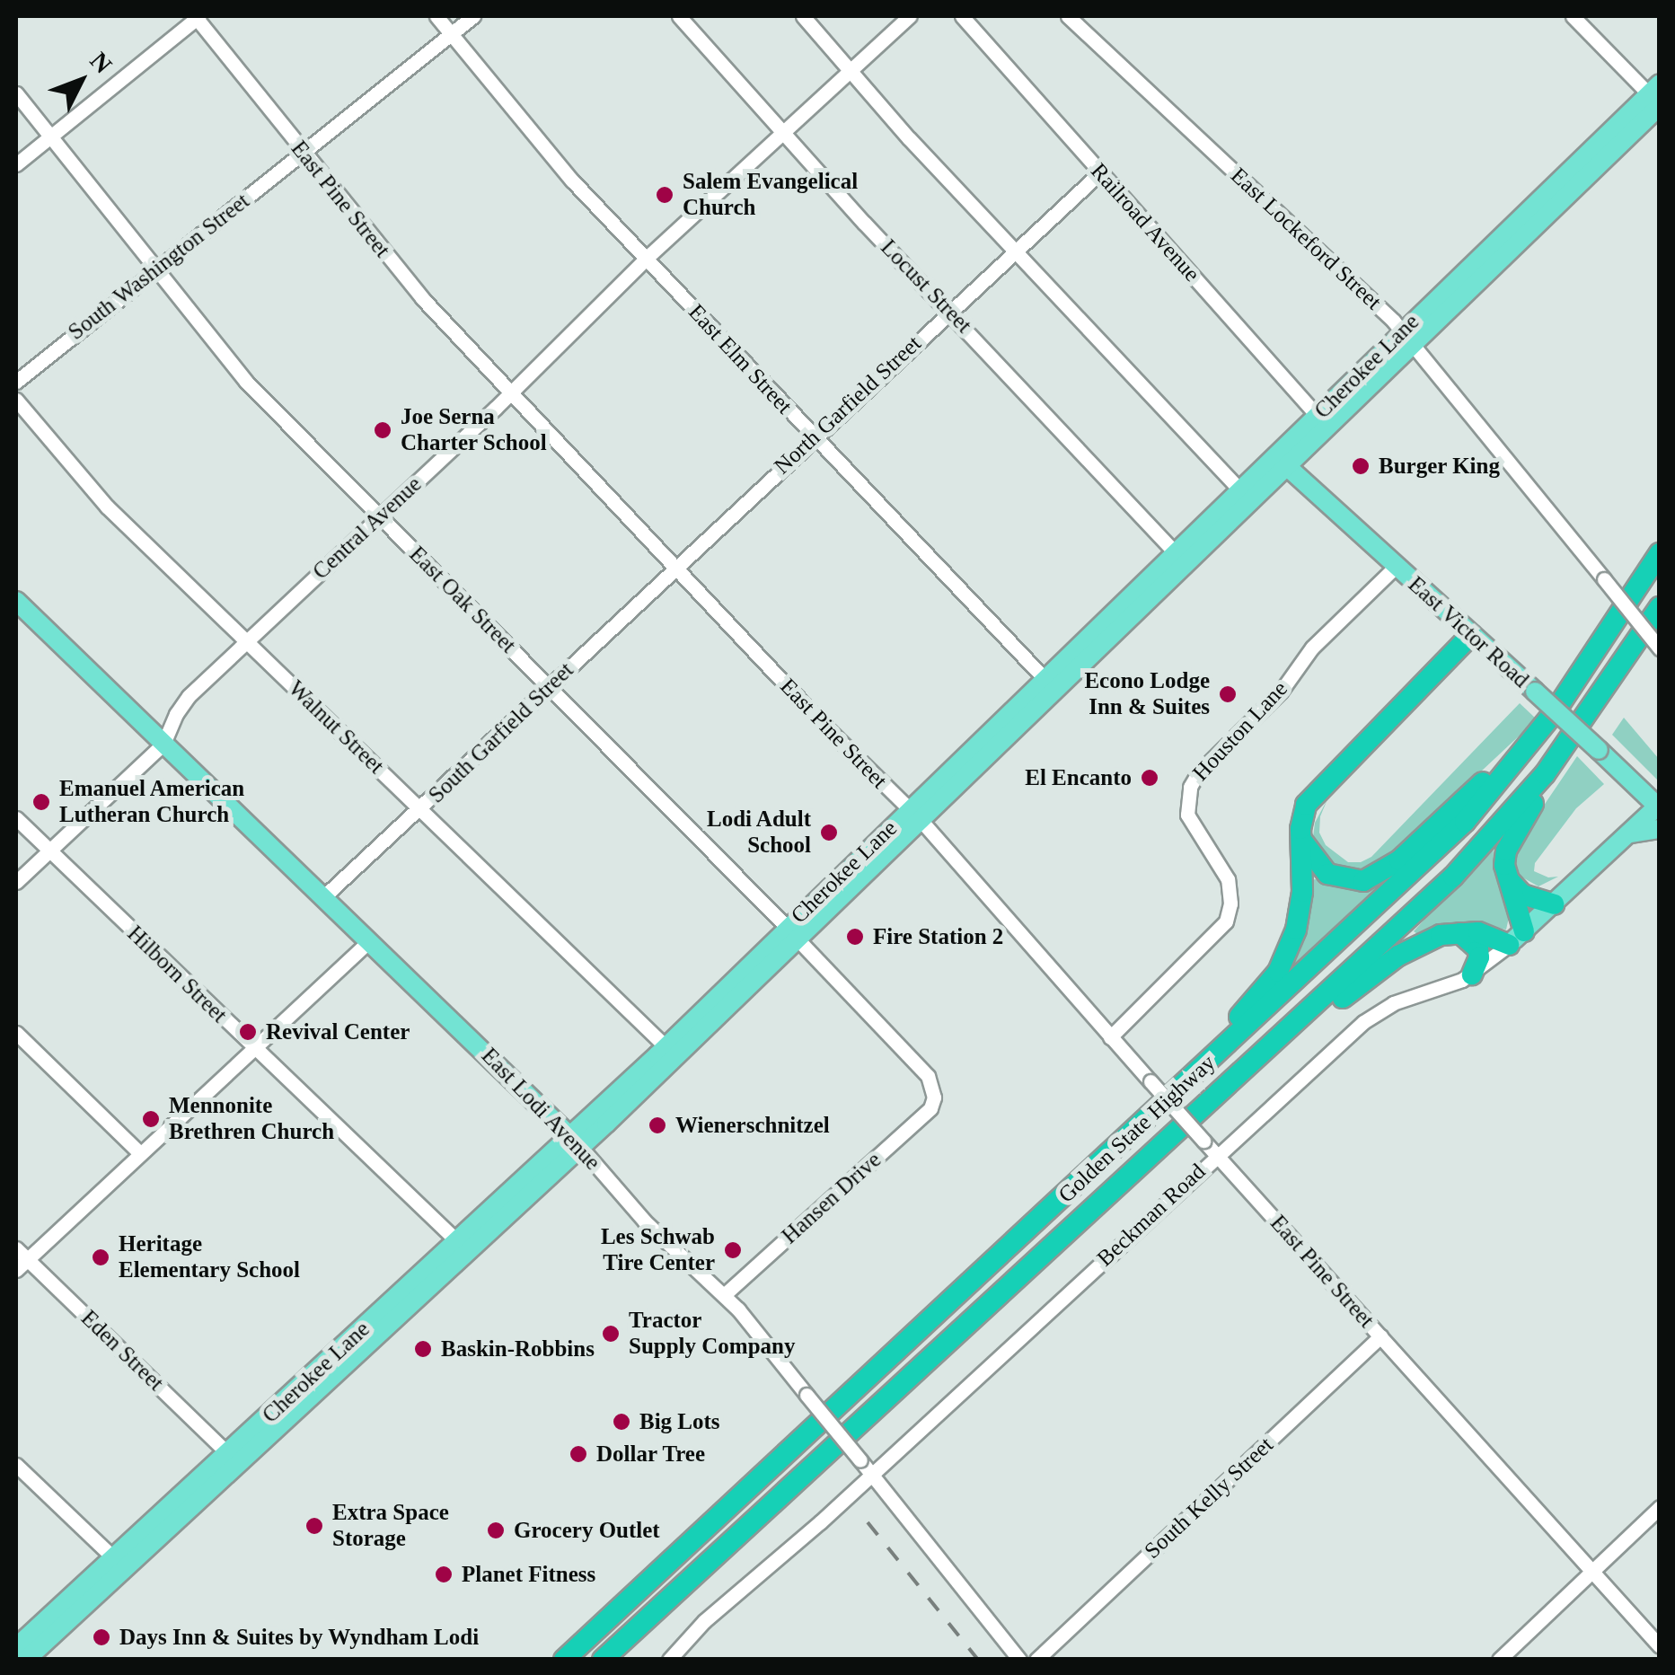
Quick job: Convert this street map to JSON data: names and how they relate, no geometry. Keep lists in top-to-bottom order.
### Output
{
  "streets": {
    "highway": ["Golden State Highway"],
    "main road": [
      "Cherokee Lane",
      "East Victor Road",
      "East Lodi Avenue",
      "Beckman Road"
    ],
    "street": [
      "East Pine Street",
      "Railroad Avenue",
      "East Lockeford Street",
      "South Washington Street",
      "Locust Street",
      "East Elm Street",
      "North Garfield Street",
      "Central Avenue",
      "East Oak Street",
      "Walnut Street",
      "Houston Lane",
      "South Garfield Street",
      "Hilborn Street",
      "Hansen Drive",
      "Eden Street",
      "South Kelly Street"
    ]
  },
  "crossings": [
    ["East Pine Street", "South Washington Street"],
    ["East Pine Street", "Cherokee Lane"],
    ["East Pine Street", "North Garfield Street"],
    ["East Pine Street", "Central Avenue"],
    ["East Pine Street", "Houston Lane"],
    ["East Pine Street", "South Garfield Street"],
    ["East Pine Street", "Beckman Road"],
    ["East Pine Street", "South Kelly Street"],
    ["Railroad Avenue", "Cherokee Lane"],
    ["Railroad Avenue", "North Garfield Street"],
    ["East Lockeford Street", "Cherokee Lane"],
    ["South Washington Street", "East Elm Street"],
    ["South Washington Street", "East Oak Street"],
    ["Locust Street", "Cherokee Lane"],
    ["Locust Street", "North Garfield Street"],
    ["Locust Street", "Central Avenue"],
    ["East Elm Street", "Cherokee Lane"],
    ["East Elm Street", "North Garfield Street"],
    ["East Elm Street", "Central Avenue"],
    ["Cherokee Lane", "East Oak Street"],
    ["Cherokee Lane", "East Victor Road"],
    ["Cherokee Lane", "Walnut Street"],
    ["Cherokee Lane", "Hilborn Street"],
    ["Cherokee Lane", "East Lodi Avenue"],
    ["Cherokee Lane", "Eden Street"],
    ["North Garfield Street", "South Garfield Street"],
    ["Central Avenue", "East Oak Street"],
    ["Central Avenue", "Walnut Street"],
    ["Central Avenue", "Hilborn Street"],
    ["Central Avenue", "East Lodi Avenue"],
    ["East Oak Street", "South Garfield Street"],
    ["East Oak Street", "Hansen Drive"],
    ["East Victor Road", "Houston Lane"],
    ["East Victor Road", "Beckman Road"],
    ["Walnut Street", "South Garfield Street"],
    ["South Garfield Street", "East Lodi Avenue"],
    ["East Lodi Avenue", "Hansen Drive"],
    ["East Lodi Avenue", "Beckman Road"]
  ],
  "places": [
    "Salem Evangelical Church",
    "Joe Serna Charter School",
    "Burger King",
    "Econo Lodge Inn & Suites",
    "El Encanto",
    "Emanuel American Lutheran Church",
    "Lodi Adult School",
    "Fire Station 2",
    "Revival Center",
    "Mennonite Brethren Church",
    "Wienerschnitzel",
    "Les Schwab Tire Center",
    "Heritage Elementary School",
    "Tractor Supply Company",
    "Baskin-Robbins",
    "Big Lots",
    "Dollar Tree",
    "Extra Space Storage",
    "Grocery Outlet",
    "Planet Fitness",
    "Days Inn & Suites by Wyndham Lodi"
  ],
  "north": "top right"
}
